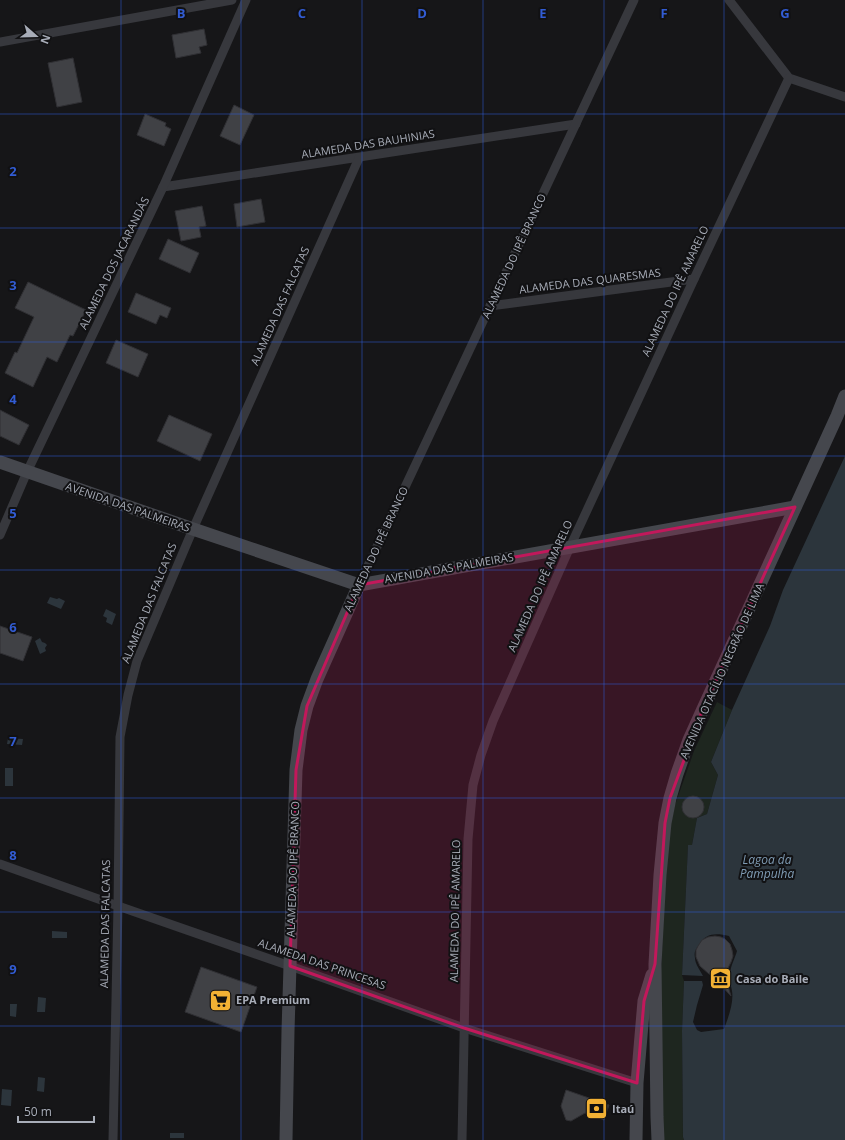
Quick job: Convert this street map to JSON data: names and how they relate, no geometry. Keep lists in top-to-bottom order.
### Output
{
  "streets": {
    "street": [
      "ALAMEDA DAS BAUHINIAS",
      "ALAMEDA DO IPÊ BRANCO",
      "ALAMEDA DOS JACARANDÁS",
      "ALAMEDA DAS QUARESMAS",
      "ALAMEDA DO IPÊ AMARELO",
      "ALAMEDA DAS FALCATAS",
      "AVENIDA DAS PALMEIRAS",
      "AVENIDA OTACÍLIO NEGRÃO DE LIMA",
      "ALAMEDA DAS PRINCESAS"
    ]
  },
  "crossings": [
    ["ALAMEDA DAS BAUHINIAS", "ALAMEDA DO IPÊ BRANCO"],
    ["ALAMEDA DAS BAUHINIAS", "ALAMEDA DOS JACARANDÁS"],
    ["ALAMEDA DAS BAUHINIAS", "ALAMEDA DAS FALCATAS"],
    ["ALAMEDA DO IPÊ BRANCO", "ALAMEDA DAS QUARESMAS"],
    ["ALAMEDA DO IPÊ BRANCO", "AVENIDA DAS PALMEIRAS"],
    ["ALAMEDA DO IPÊ BRANCO", "ALAMEDA DAS PRINCESAS"],
    ["ALAMEDA DOS JACARANDÁS", "AVENIDA DAS PALMEIRAS"],
    ["ALAMEDA DAS QUARESMAS", "ALAMEDA DO IPÊ AMARELO"],
    ["ALAMEDA DO IPÊ AMARELO", "AVENIDA DAS PALMEIRAS"],
    ["ALAMEDA DO IPÊ AMARELO", "ALAMEDA DAS PRINCESAS"],
    ["ALAMEDA DAS FALCATAS", "AVENIDA DAS PALMEIRAS"],
    ["ALAMEDA DAS FALCATAS", "ALAMEDA DAS PRINCESAS"],
    ["AVENIDA DAS PALMEIRAS", "AVENIDA OTACÍLIO NEGRÃO DE LIMA"],
    ["AVENIDA OTACÍLIO NEGRÃO DE LIMA", "ALAMEDA DAS PRINCESAS"]
  ],
  "water": ["Lagoa da Pampulha"],
  "places": {
    "museum": ["Casa do Baile"],
    "supermarket": ["EPA Premium"],
    "bank": ["Itaú"]
  },
  "scale_bar": "50 m",
  "north": "right",
  "grid": {
    "columns": [
      "B",
      "C",
      "D",
      "E",
      "F",
      "G"
    ],
    "rows": [
      "2",
      "3",
      "4",
      "5",
      "6",
      "7",
      "8",
      "9"
    ]
  }
}
